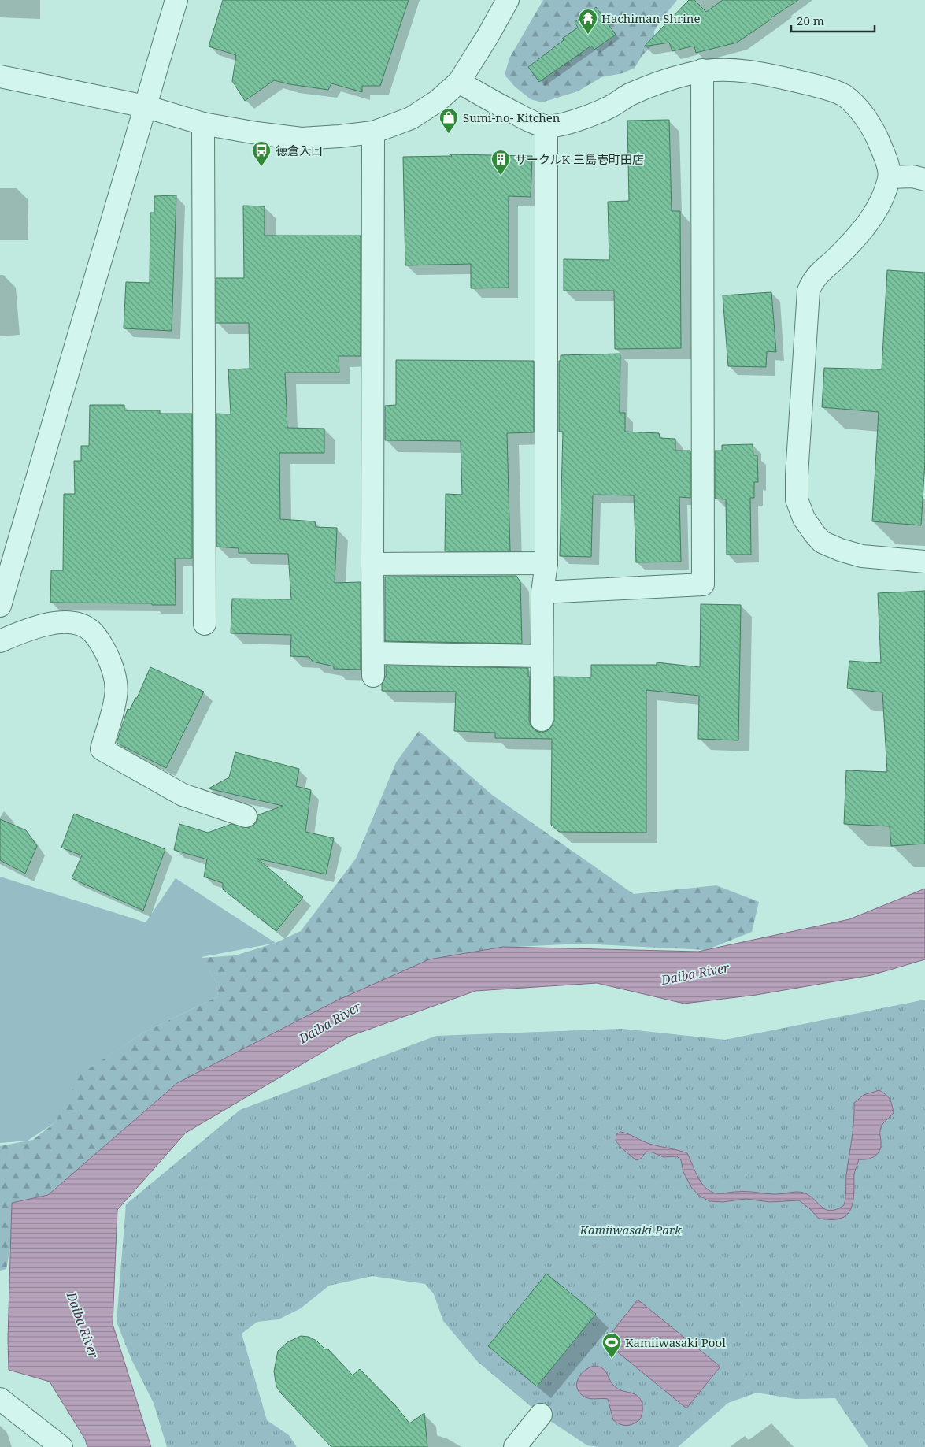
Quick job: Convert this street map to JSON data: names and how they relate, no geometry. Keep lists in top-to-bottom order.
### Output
{
  "water": ["Daiba River"],
  "parks": ["Kamiiwasaki Park"],
  "places": {
    "temple": ["Hachiman Shrine"],
    "shop": ["Sumi-no- Kitchen"],
    "bus stop": ["徳倉入口"],
    "building": ["サークルK 三島壱町田店"],
    "sports": ["Kamiiwasaki Pool"]
  },
  "scale_bar": "20 m"
}
